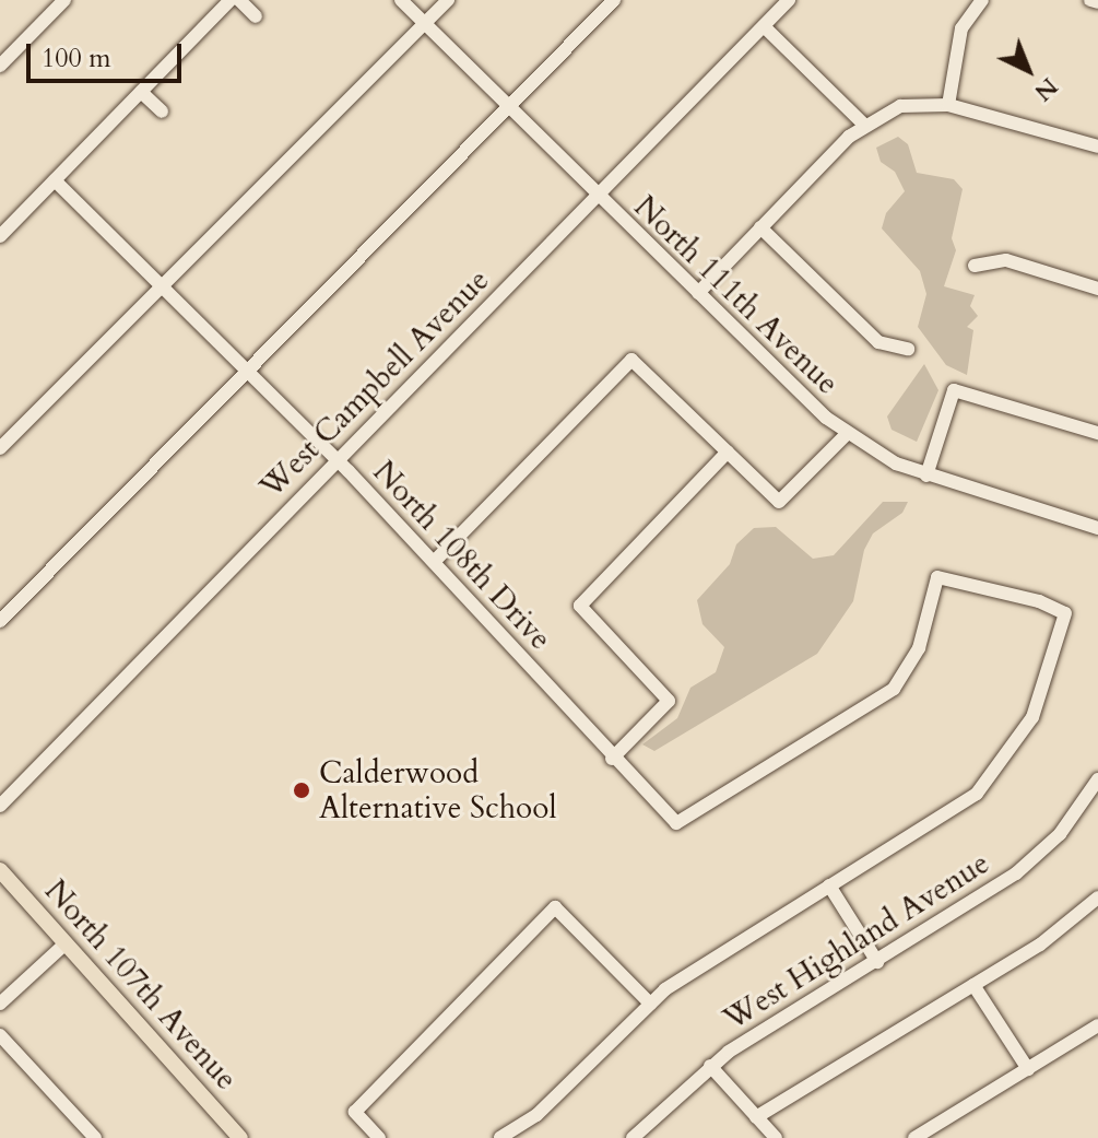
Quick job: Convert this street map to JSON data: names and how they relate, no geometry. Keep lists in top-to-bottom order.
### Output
{
  "streets": {
    "main road": ["North 107th Avenue"],
    "street": [
      "North 111th Avenue",
      "West Campbell Avenue",
      "North 108th Drive",
      "West Highland Avenue"
    ]
  },
  "crossings": [
    ["North 111th Avenue", "West Campbell Avenue"],
    ["West Campbell Avenue", "North 108th Drive"]
  ],
  "places": ["Calderwood Alternative School"],
  "scale_bar": "100 m",
  "north": "bottom right"
}
